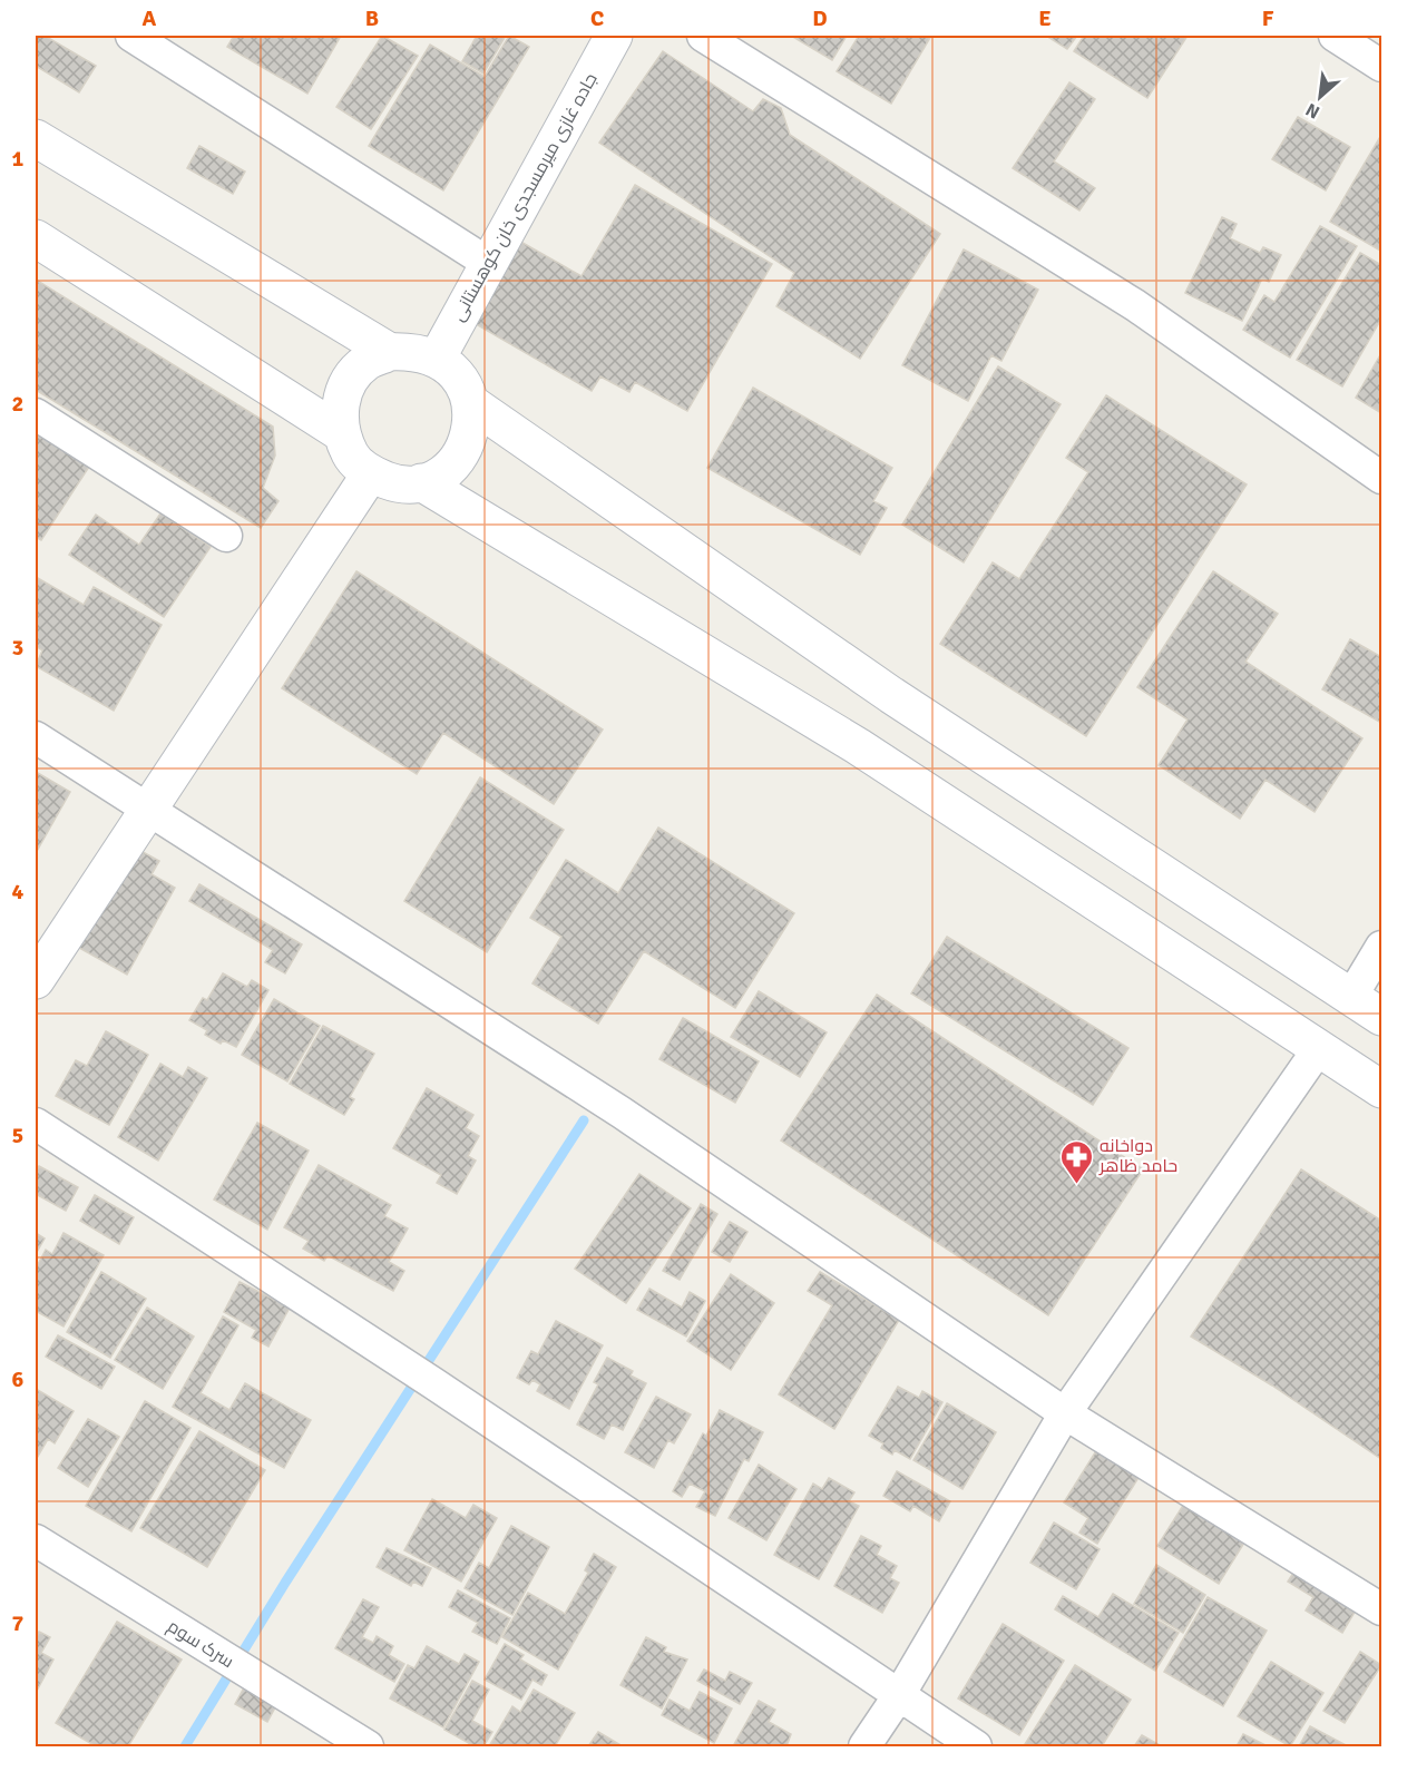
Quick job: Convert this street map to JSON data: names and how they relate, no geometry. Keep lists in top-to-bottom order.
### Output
{
  "streets": {
    "main road": ["جاده غازی میرمسجدی خان کوهستانی"],
    "street": ["سرک سوم"]
  },
  "places": {
    "pharmacy": ["دواخانه حامد ظاهر"]
  },
  "north": "bottom left",
  "grid": {
    "columns": [
      "A",
      "B",
      "C",
      "D",
      "E",
      "F"
    ],
    "rows": [
      "1",
      "2",
      "3",
      "4",
      "5",
      "6",
      "7"
    ]
  }
}
